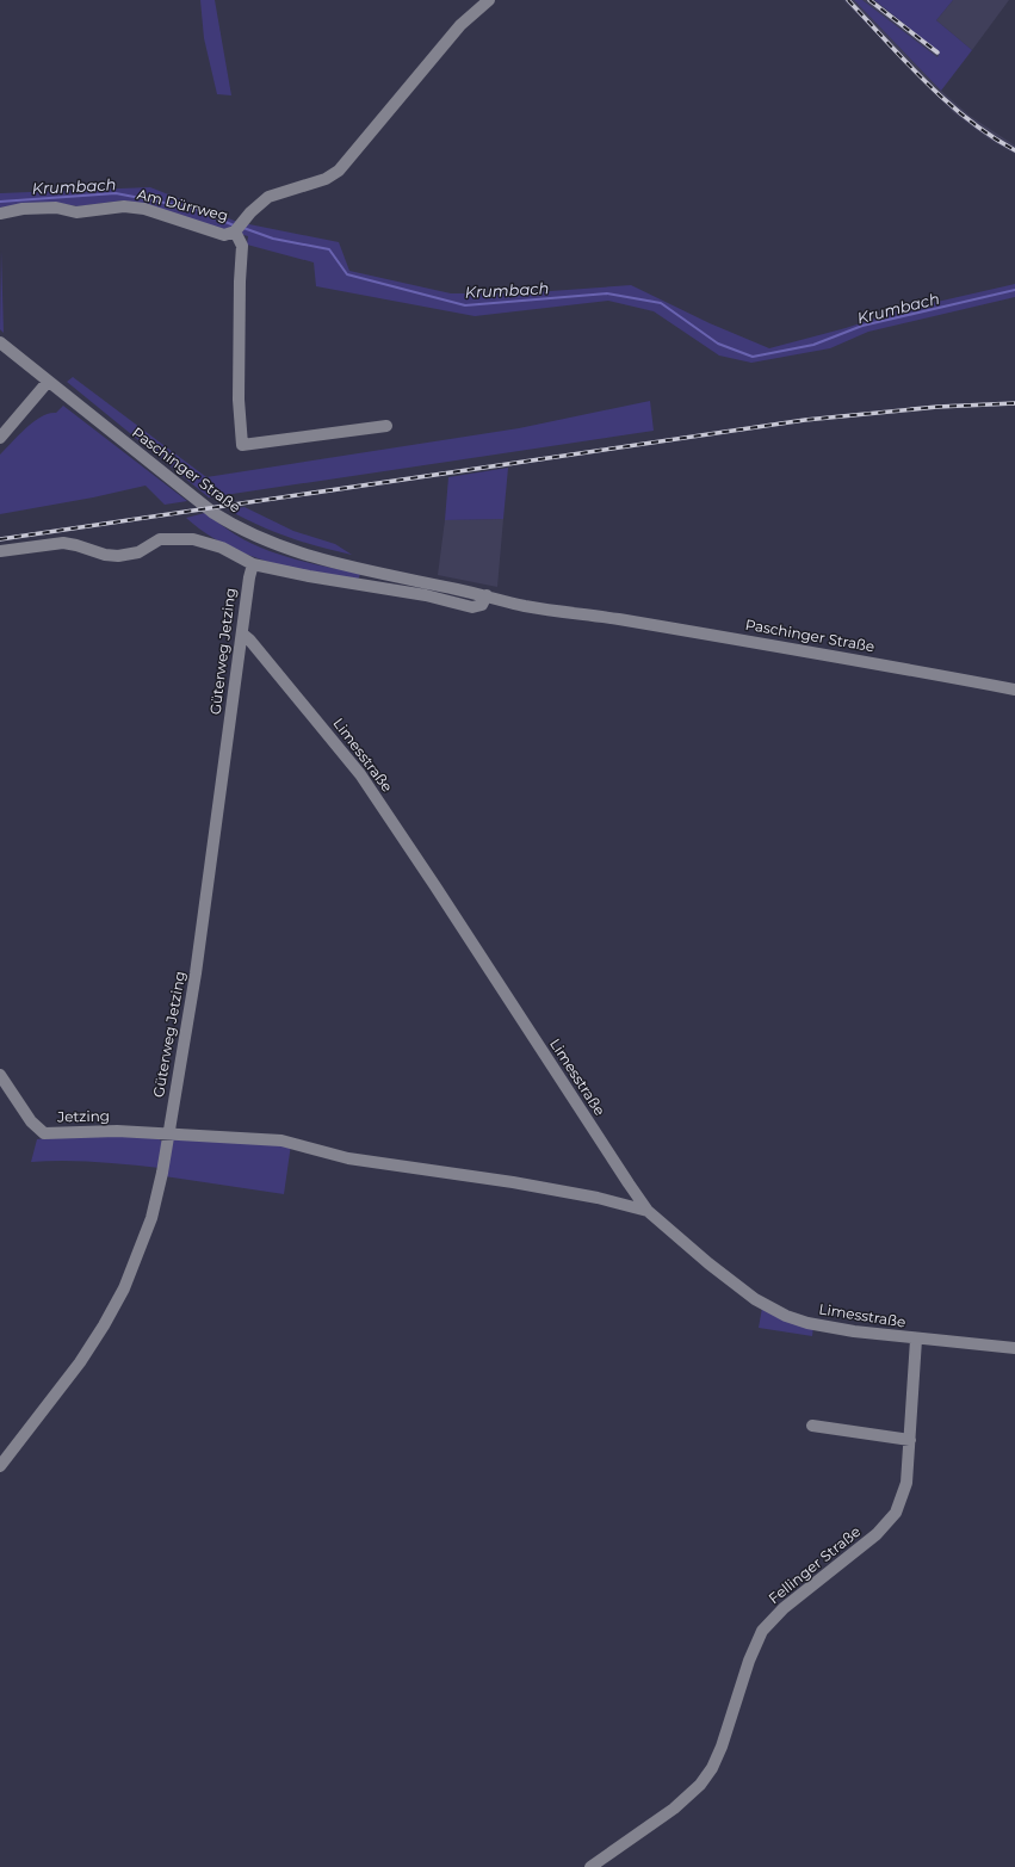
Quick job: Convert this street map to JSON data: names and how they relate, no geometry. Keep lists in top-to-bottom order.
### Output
{
  "streets": {
    "street": [
      "Am Dürrweg",
      "Paschinger Straße",
      "Güterweg Jetzing",
      "Limesstraße",
      "Jetzing",
      "Fellinger Straße"
    ]
  },
  "crossings": [
    ["Güterweg Jetzing", "Limesstraße"],
    ["Güterweg Jetzing", "Jetzing"],
    ["Limesstraße", "Fellinger Straße"]
  ],
  "water": ["Krumbach"]
}
